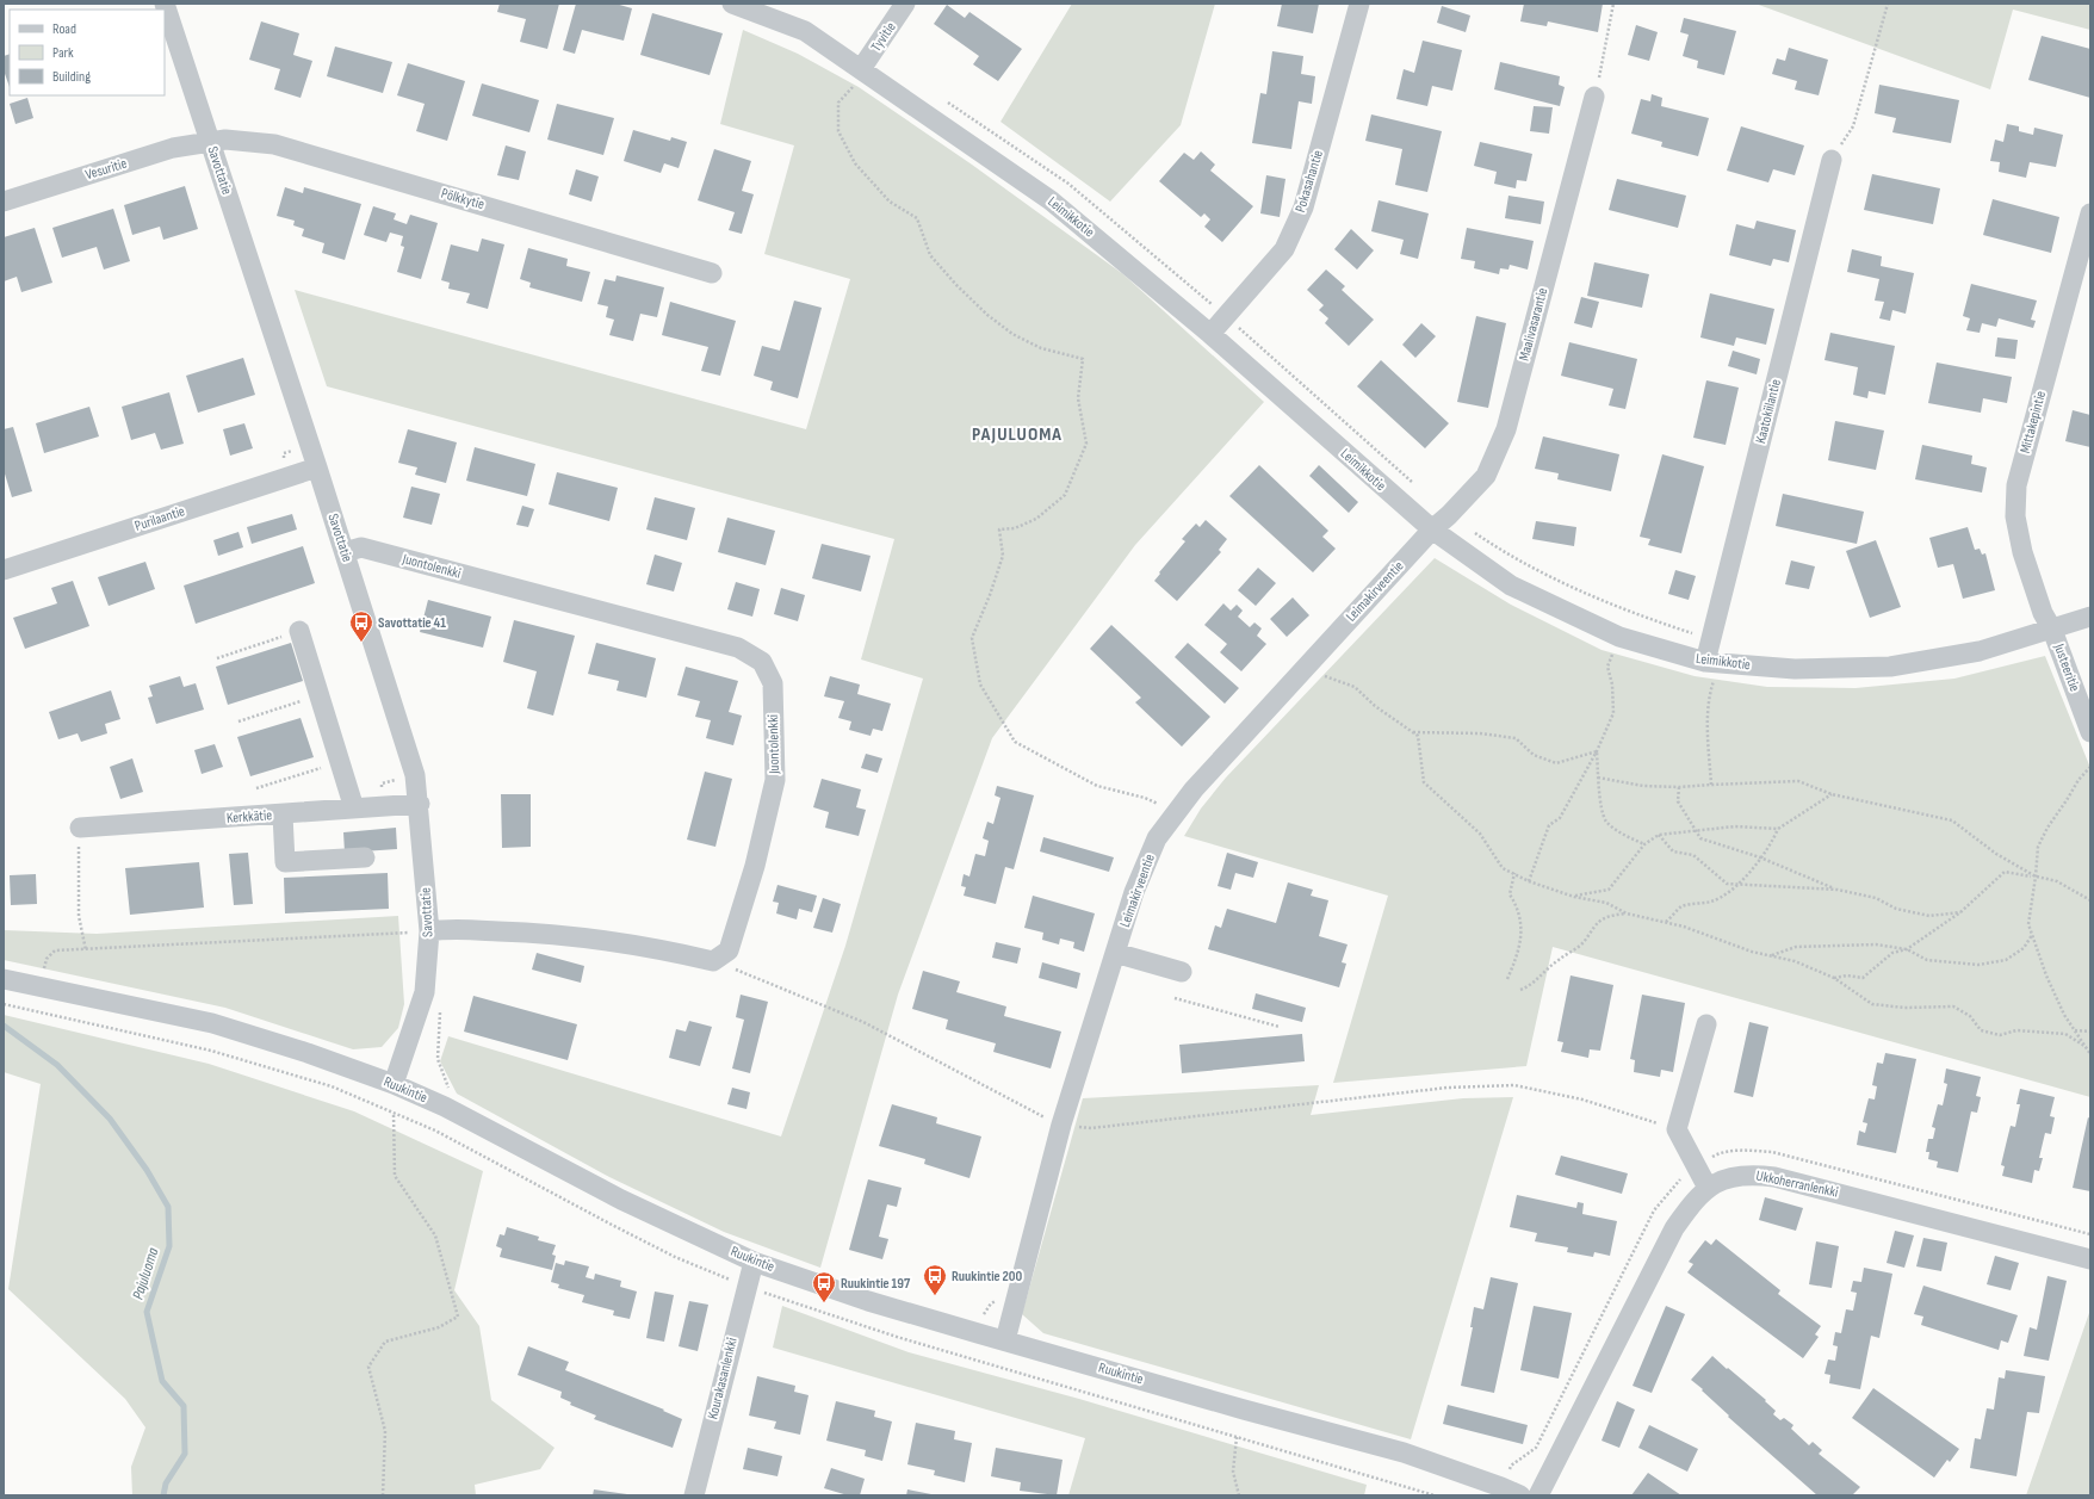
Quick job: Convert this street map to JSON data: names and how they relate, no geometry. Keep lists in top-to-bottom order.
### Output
{
  "streets": {
    "street": [
      "Tyvitie",
      "Vesuritie",
      "Savottatie",
      "Pokasahantie",
      "Pölkkytie",
      "Leimikkotie",
      "Maalivasarantie",
      "Kaatokiilantie",
      "Mittakepintie",
      "Purilaantie",
      "Juontolenkki",
      "Leimakirveentie",
      "Justeeritie",
      "Kerkkätie",
      "Ruukintie",
      "Ukkoherranlenkki",
      "Kourakasanlenkki"
    ]
  },
  "crossings": [
    ["Tyvitie", "Leimikkotie"],
    ["Vesuritie", "Savottatie"],
    ["Vesuritie", "Pölkkytie"],
    ["Savottatie", "Pölkkytie"],
    ["Savottatie", "Purilaantie"],
    ["Savottatie", "Juontolenkki"],
    ["Savottatie", "Kerkkätie"],
    ["Savottatie", "Ruukintie"],
    ["Pokasahantie", "Leimikkotie"],
    ["Leimikkotie", "Maalivasarantie"],
    ["Leimikkotie", "Kaatokiilantie"],
    ["Leimikkotie", "Mittakepintie"],
    ["Leimikkotie", "Leimakirveentie"],
    ["Leimikkotie", "Justeeritie"],
    ["Maalivasarantie", "Leimakirveentie"],
    ["Mittakepintie", "Justeeritie"],
    ["Leimakirveentie", "Ruukintie"],
    ["Ruukintie", "Kourakasanlenkki"]
  ],
  "districts": ["PAJULUOMA"],
  "water": ["Pajuluoma"],
  "places": {
    "bus stop": ["Savottatie 41", "Ruukintie 200", "Ruukintie 197"]
  },
  "legend": ["Road", "Park", "Building"]
}
